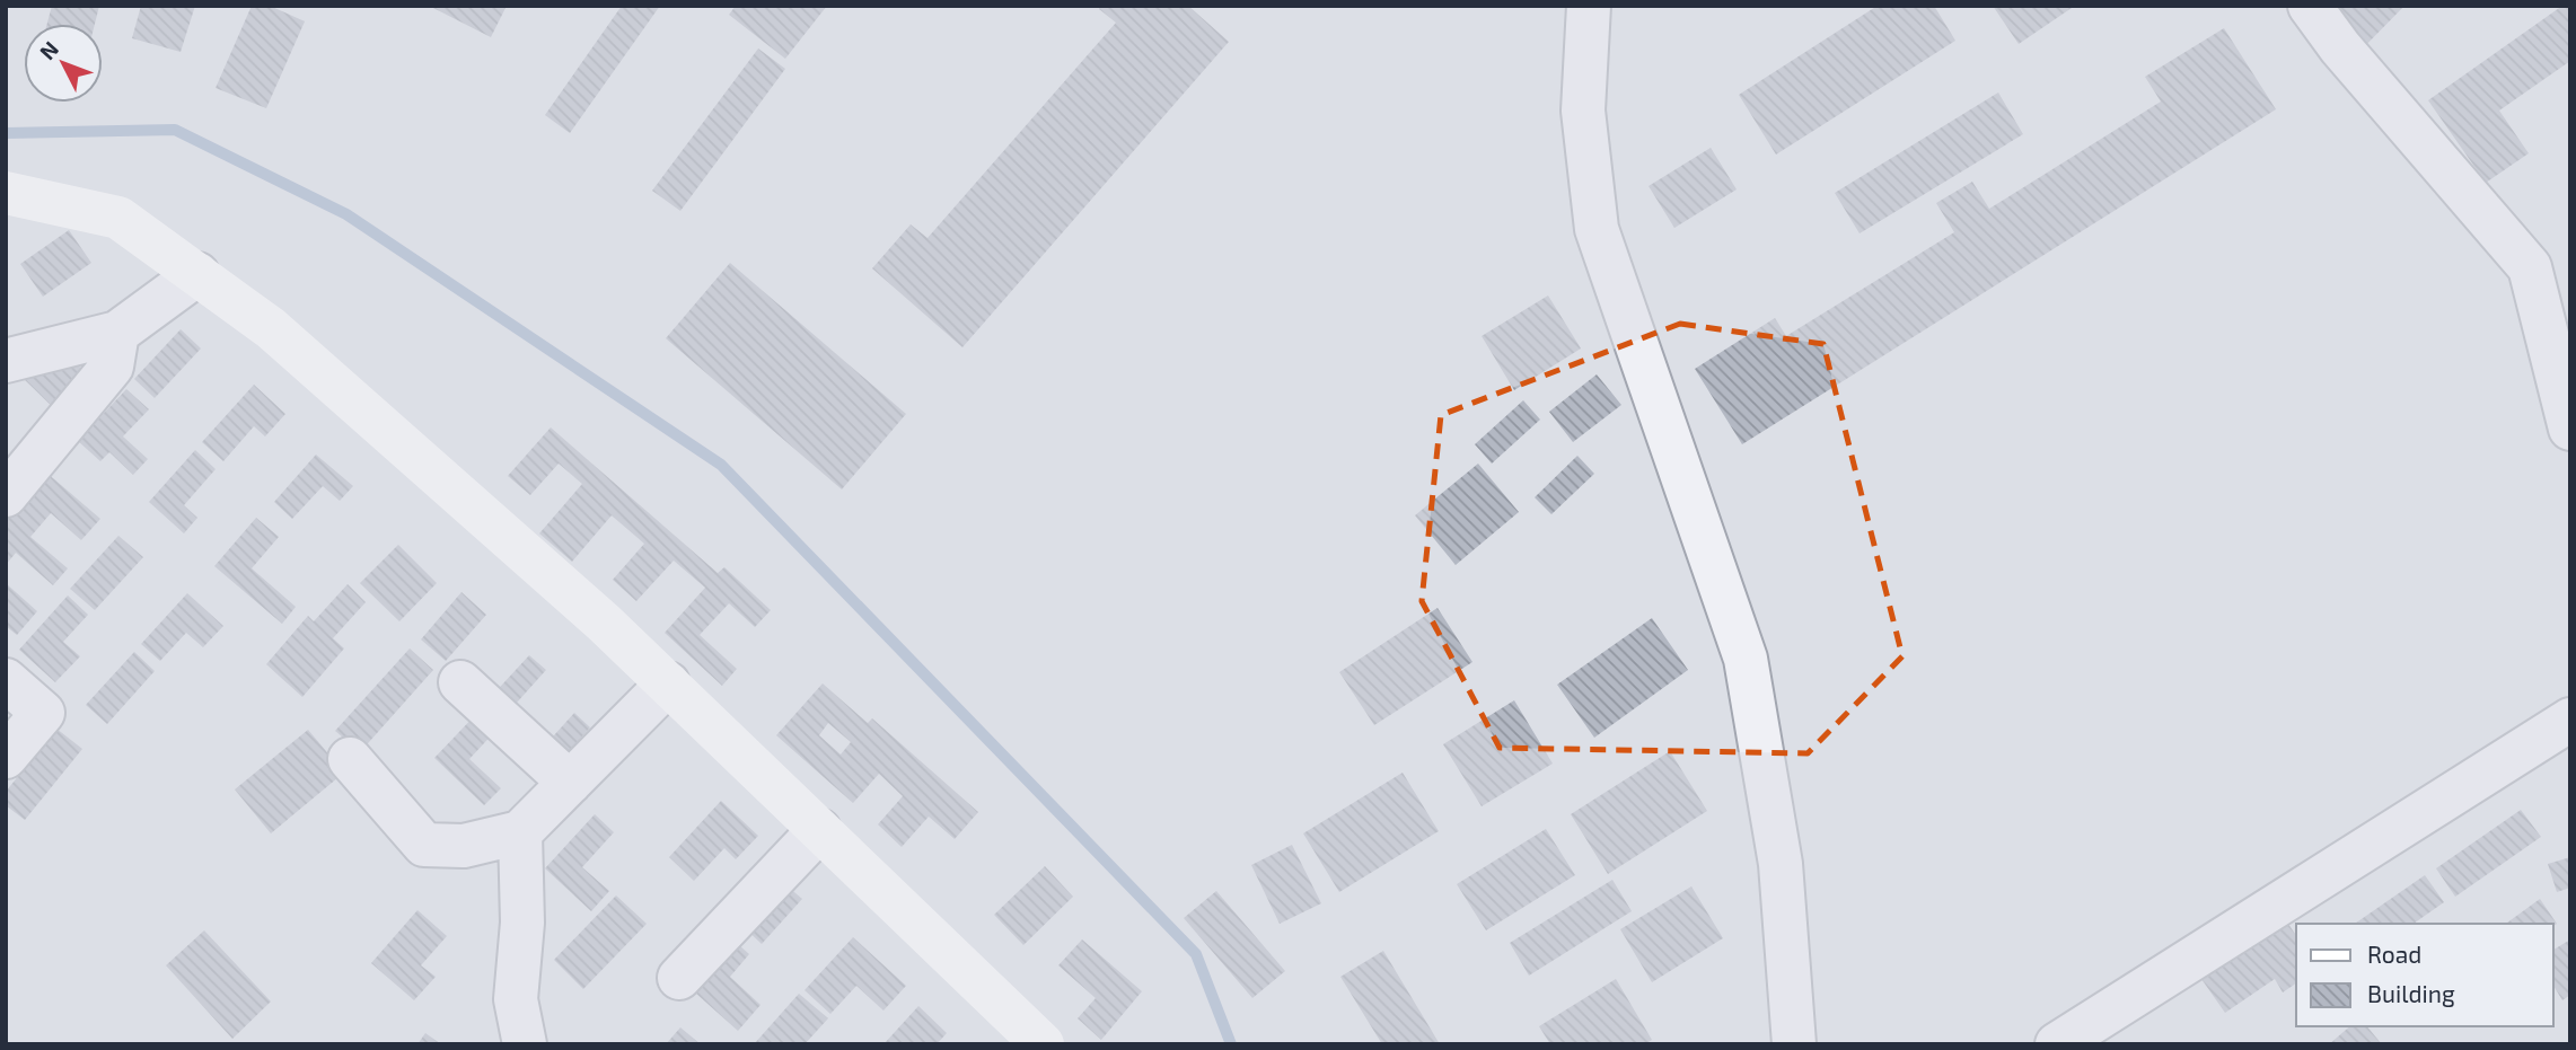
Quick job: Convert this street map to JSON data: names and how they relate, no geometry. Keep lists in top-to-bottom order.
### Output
{
  "legend": ["Road", "Building"],
  "north": "top left"
}
